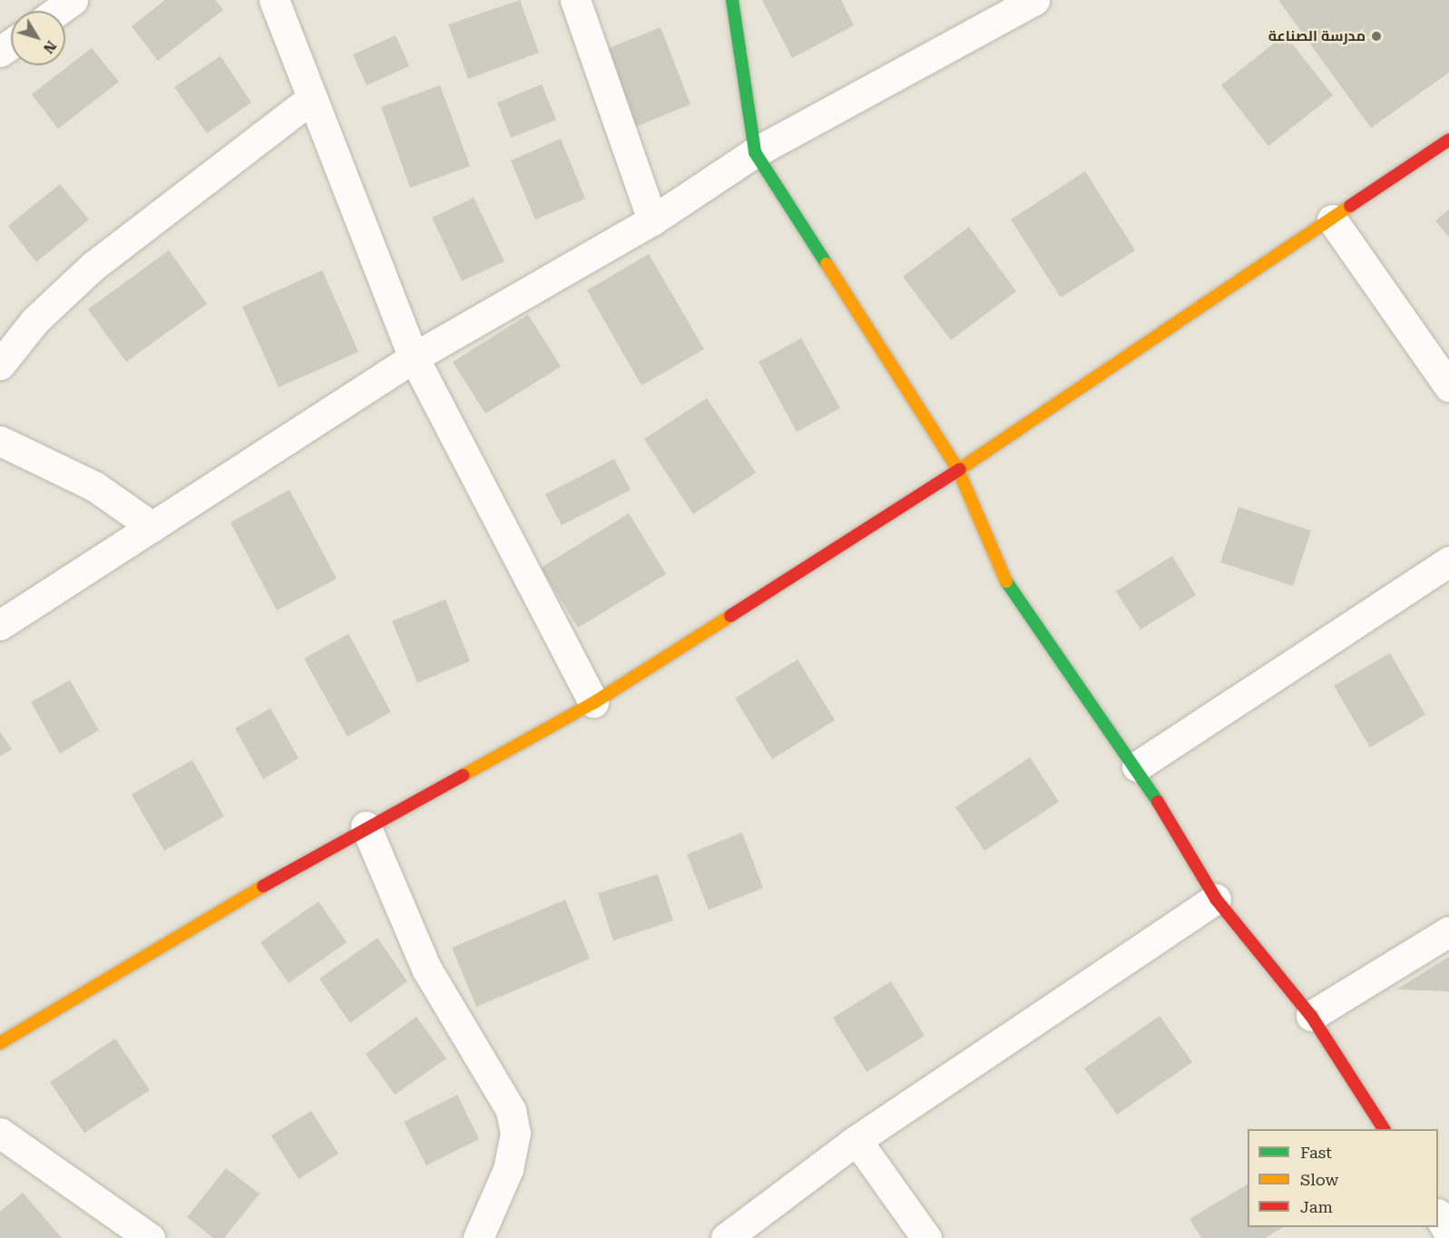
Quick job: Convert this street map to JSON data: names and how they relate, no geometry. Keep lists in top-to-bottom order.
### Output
{
  "places": ["مدرسة الصناعة"],
  "legend": ["Fast", "Slow", "Jam"],
  "north": "bottom right"
}
